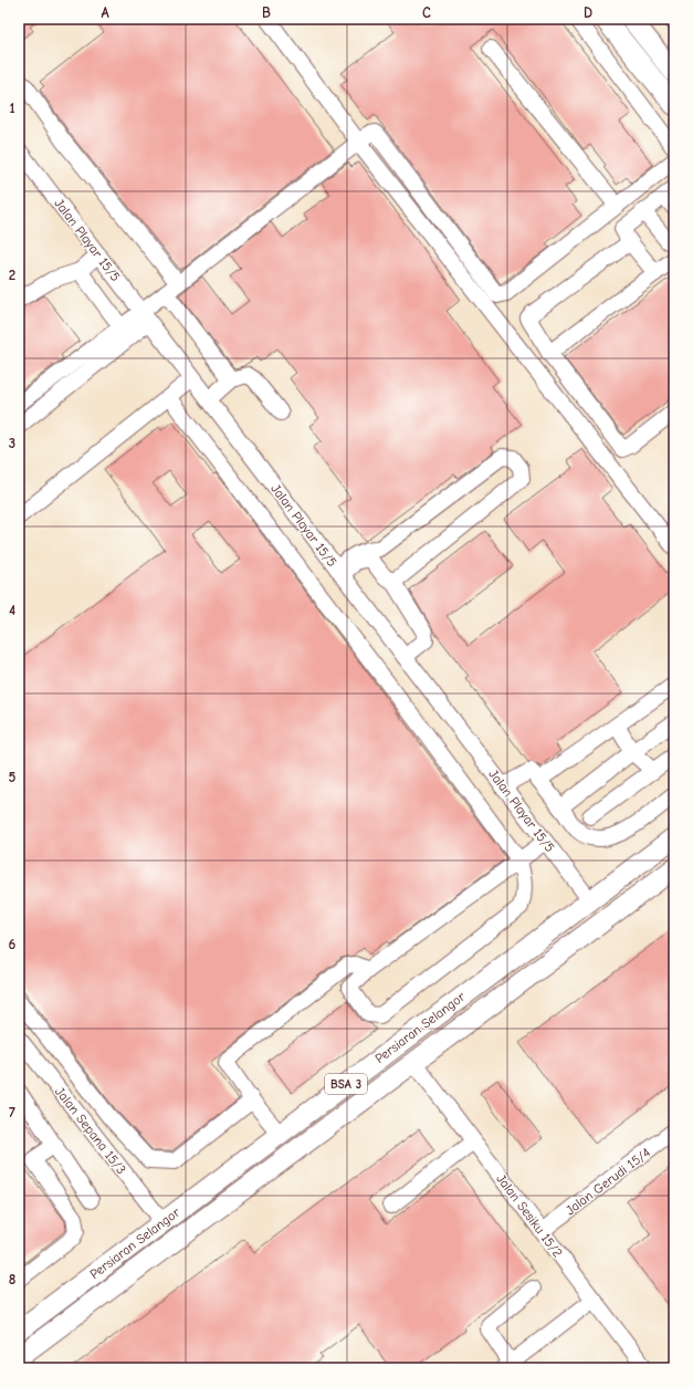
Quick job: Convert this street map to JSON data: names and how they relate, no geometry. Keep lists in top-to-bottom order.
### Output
{
  "streets": {
    "main road": ["Persiaran Selangor", "BSA 3"],
    "street": [
      "Jalan Playar 15/5",
      "Jalan Sepana 15/3",
      "Jalan Gerudi 15/4",
      "Jalan Sesiku 15/2"
    ]
  },
  "crossings": [
    ["Jalan Playar 15/5", "Persiaran Selangor"],
    ["Persiaran Selangor", "Jalan Sepana 15/3"],
    ["Persiaran Selangor", "Jalan Sesiku 15/2"],
    ["Jalan Gerudi 15/4", "Jalan Sesiku 15/2"]
  ],
  "grid": {
    "columns": [
      "A",
      "B",
      "C",
      "D"
    ],
    "rows": [
      "1",
      "2",
      "3",
      "4",
      "5",
      "6",
      "7",
      "8"
    ]
  }
}
